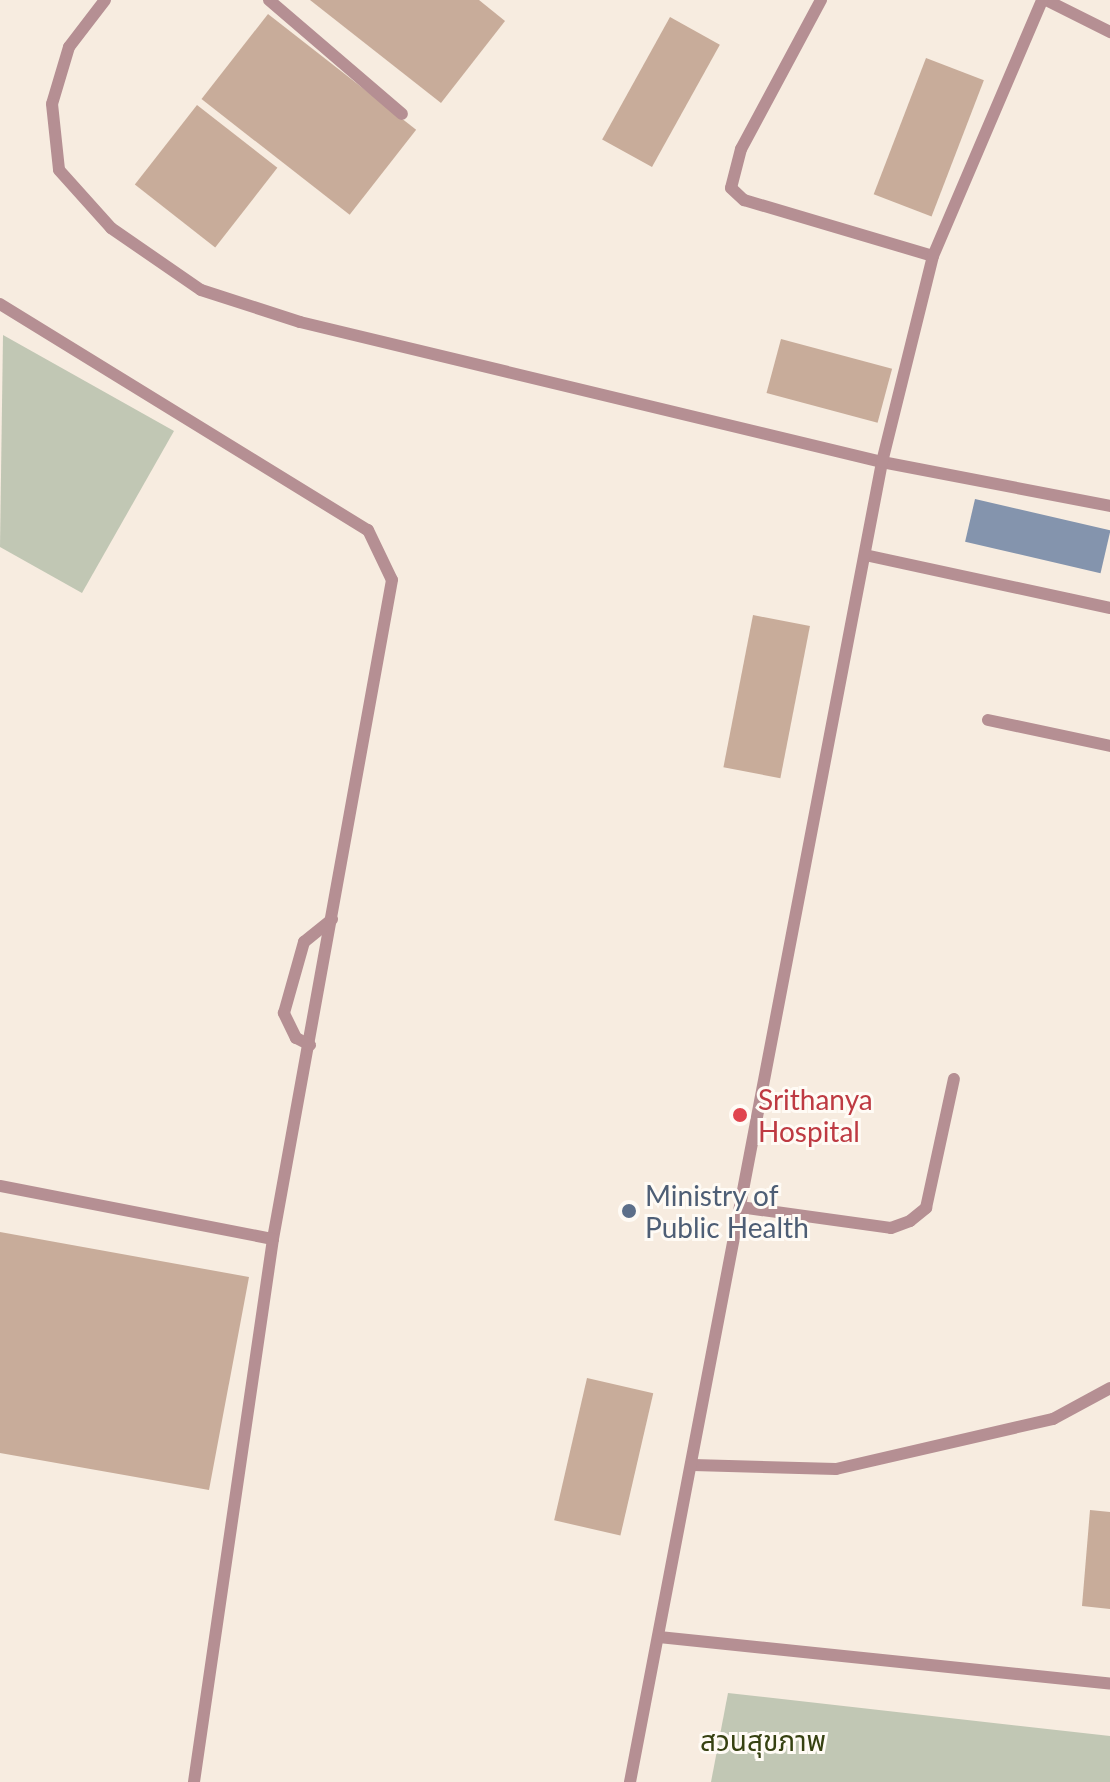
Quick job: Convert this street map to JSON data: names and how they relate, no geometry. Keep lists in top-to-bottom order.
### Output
{
  "parks": ["สวนสุขภาพ"],
  "places": ["Srithanya Hospital", "Ministry of Public Health"]
}
